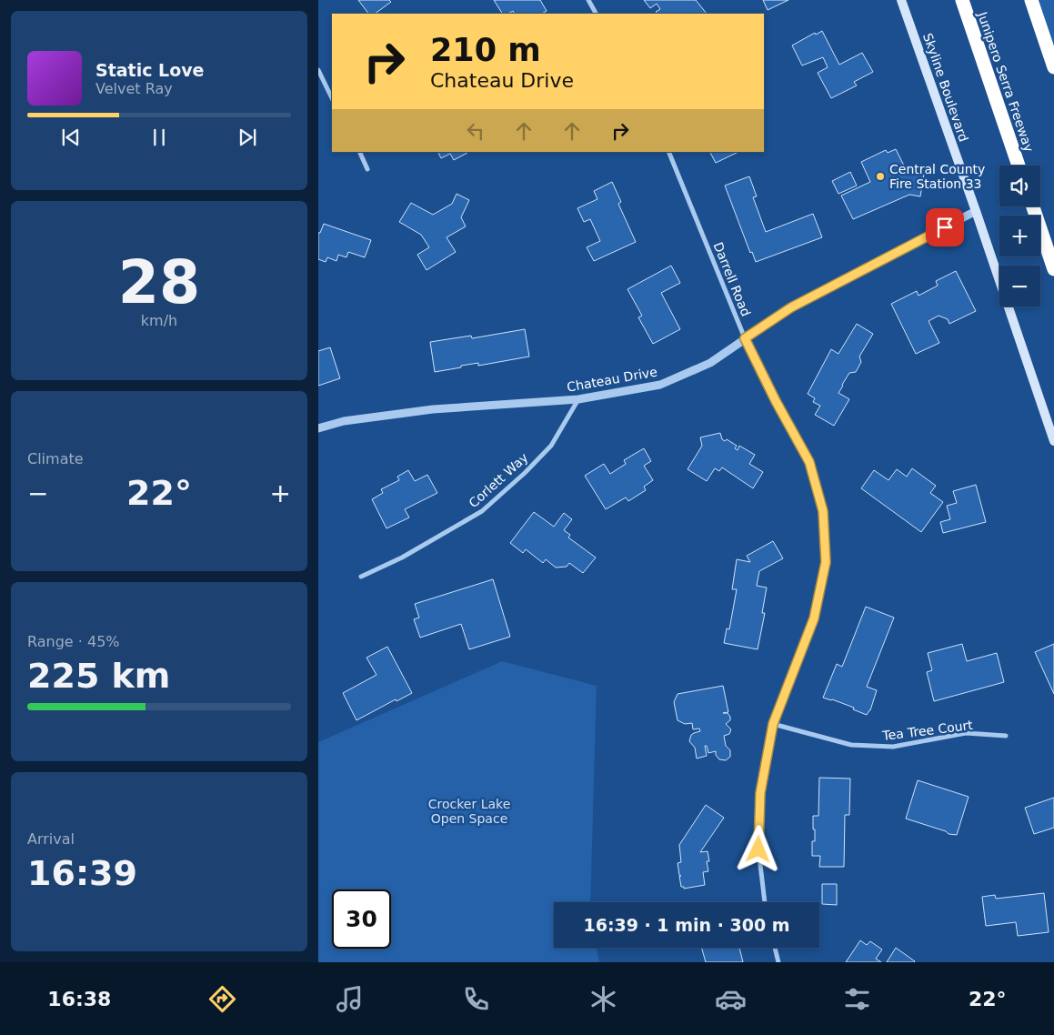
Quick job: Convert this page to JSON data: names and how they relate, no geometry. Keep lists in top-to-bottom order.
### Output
{
  "streets": {
    "highway": ["Junipero Serra Freeway"],
    "main road": ["Skyline Boulevard"],
    "street": [
      "Darrell Road",
      "Chateau Drive",
      "Corlett Way",
      "Tea Tree Court"
    ]
  },
  "crossings": [
    ["Skyline Boulevard", "Chateau Drive"],
    ["Darrell Road", "Chateau Drive"],
    ["Darrell Road", "Tea Tree Court"],
    ["Chateau Drive", "Corlett Way"]
  ],
  "parks": ["Crocker Lake Open Space"],
  "places": ["Central County Fire Station 33"],
  "page": {
    "turn": ["210 m", "Chateau Drive"],
    "song": ["Static Love", "Velvet Ray"],
    "map_buttons": ["+", "−"],
    "tile": [
      ["28", "km/h"],
      "Climate",
      ["Range · 45%", "225 km"],
      ["Arrival", "16:39"]
    ],
    "heat": ["−", "22°", "+"],
    "limit": "30",
    "trip": "16:39 · 1 min · 300 m",
    "tabs": ["16:38", "22°"]
  }
}
